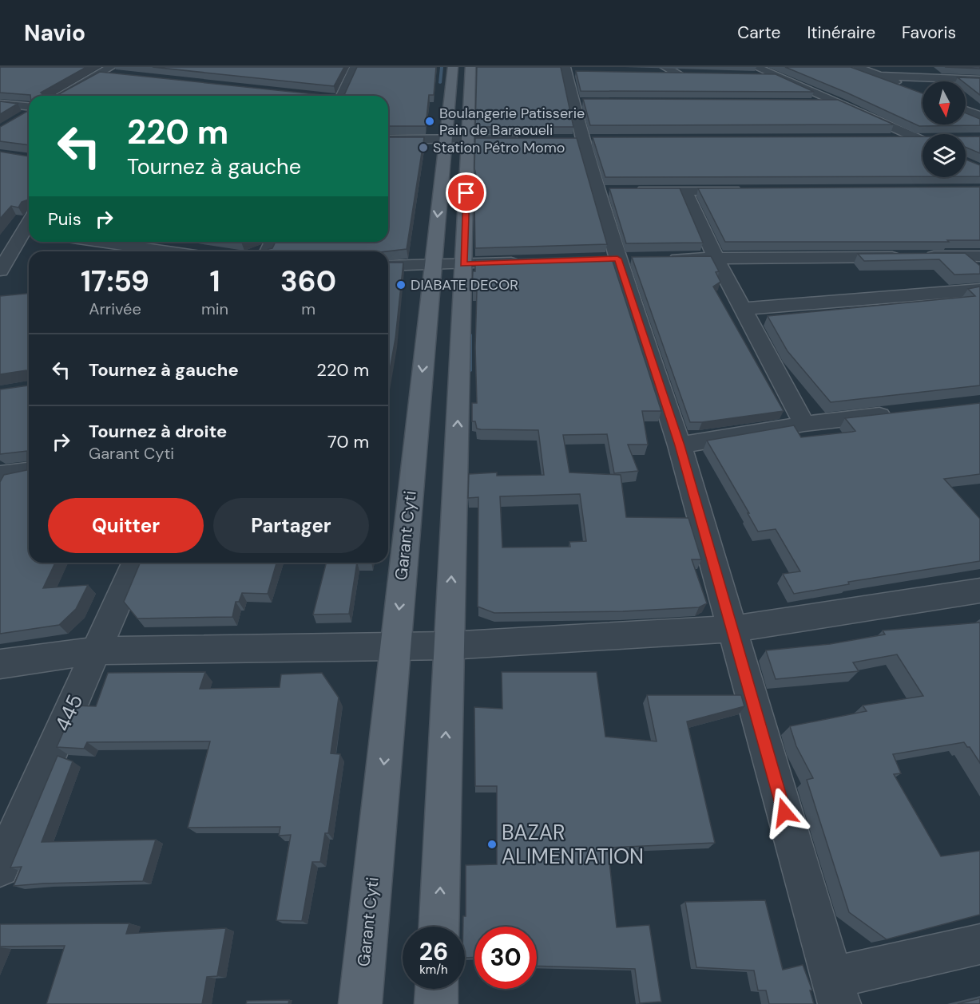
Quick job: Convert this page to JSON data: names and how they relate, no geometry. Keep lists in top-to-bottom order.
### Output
{
  "streets": {
    "main road": ["Garant Cyti"],
    "street": ["445"]
  },
  "places": [
    "Boulangerie Patisserie Pain de Baraoueli",
    "Station Pétro Momo",
    "DIABATE DECOR",
    "BAZAR ALIMENTATION"
  ],
  "north": "bottom",
  "page": {
    "header": "Navio",
    "nav": ["Carte", "Itinéraire", "Favoris"],
    "turn": ["220 m", "Tournez à gauche"],
    "then": "Puis",
    "eta": [
      "17:59",
      "Arrivée",
      "1",
      "min",
      "360",
      "m"
    ],
    "list": [
      {
        "name": "Tournez à gauche",
        "value": "220 m"
      },
      {
        "name": "Tournez à droite",
        "note": "Garant Cyti",
        "value": "70 m"
      }
    ],
    "buttons": ["Quitter", "Partager"],
    "speed": "26 km/h",
    "limit": "30"
  }
}
